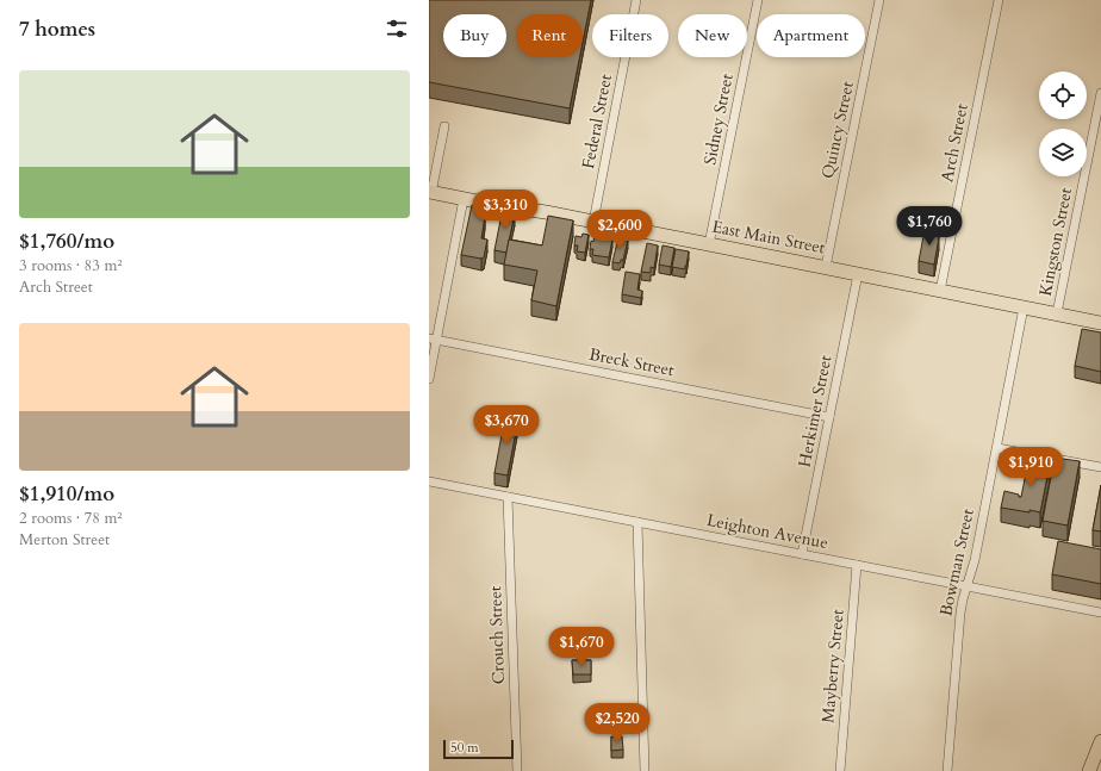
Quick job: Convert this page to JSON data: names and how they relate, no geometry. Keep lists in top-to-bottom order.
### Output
{
  "streets": {
    "main road": ["East Main Street"],
    "street": [
      "Sidney Street",
      "Federal Street",
      "Quincy Street",
      "Arch Street",
      "Kingston Street",
      "Breck Street",
      "Herkimer Street",
      "Leighton Avenue",
      "Bowman Street",
      "Crouch Street",
      "Mayberry Street"
    ]
  },
  "crossings": [
    ["Sidney Street", "East Main Street"],
    ["Federal Street", "East Main Street"],
    ["Quincy Street", "East Main Street"],
    ["Arch Street", "East Main Street"],
    ["East Main Street", "Kingston Street"],
    ["East Main Street", "Herkimer Street"],
    ["East Main Street", "Bowman Street"],
    ["Breck Street", "Herkimer Street"],
    ["Herkimer Street", "Leighton Avenue"],
    ["Leighton Avenue", "Bowman Street"],
    ["Leighton Avenue", "Crouch Street"],
    ["Leighton Avenue", "Mayberry Street"]
  ],
  "scale_bar": "50 m",
  "page": {
    "heading": "7 homes",
    "chip": [
      "Buy",
      "Rent",
      "Filters",
      "New",
      "Apartment"
    ],
    "list": [
      {
        "name": "$1,760/mo",
        "note": "3 rooms · 83 m² · Arch Street"
      },
      {
        "name": "$1,910/mo",
        "note": "2 rooms · 78 m² · Merton Street"
      }
    ],
    "price": [
      "$3,310",
      "$1,760",
      "$2,600",
      "$3,670",
      "$1,910",
      "$1,670",
      "$2,520"
    ],
    "scale": "50 m"
  }
}
